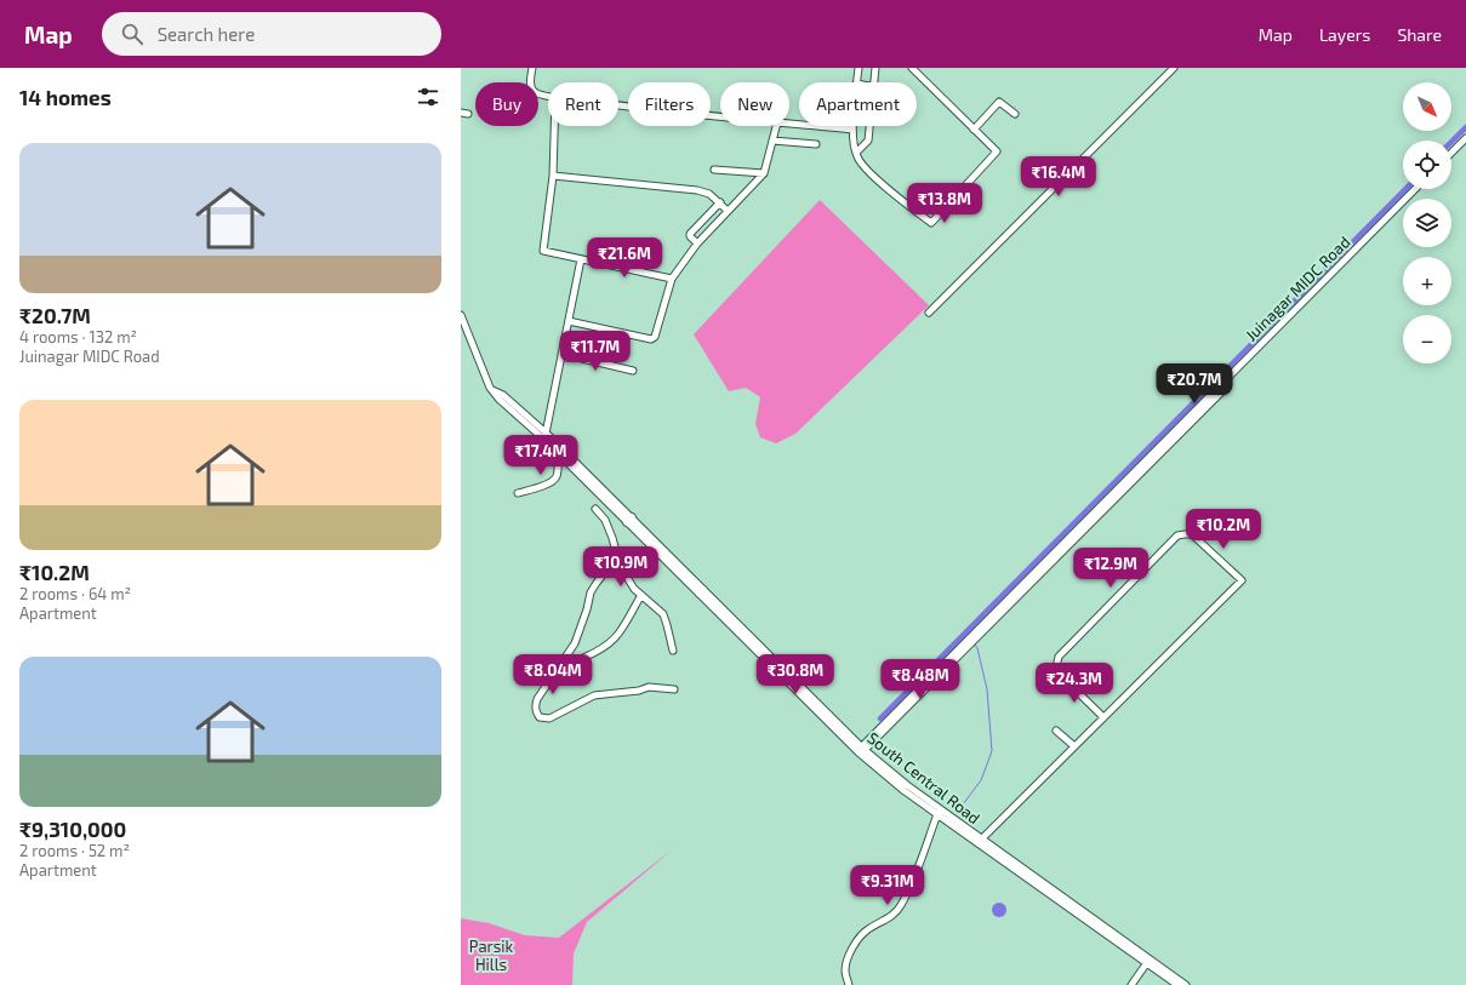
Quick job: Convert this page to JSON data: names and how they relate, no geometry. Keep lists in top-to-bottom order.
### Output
{
  "streets": {
    "street": ["Juinagar MIDC Road", "South Central Road"]
  },
  "crossings": [
    ["Juinagar MIDC Road", "South Central Road"]
  ],
  "parks": ["Parsik Hills"],
  "north": "bottom right",
  "page": {
    "header": "Map",
    "search": "Search here",
    "nav": ["Map", "Layers", "Share"],
    "heading": "14 homes",
    "map_buttons": ["+", "−"],
    "chip": [
      "Buy",
      "Rent",
      "Filters",
      "New",
      "Apartment"
    ],
    "list": [
      {
        "name": "₹20.7M",
        "note": "4 rooms · 132 m² · Juinagar MIDC Road"
      },
      {
        "name": "₹10.2M",
        "note": "2 rooms · 64 m² · Apartment"
      },
      {
        "name": "₹9,310,000",
        "note": "2 rooms · 52 m² · Apartment"
      }
    ],
    "price": [
      "₹16.4M",
      "₹13.8M",
      "₹21.6M",
      "₹11.7M",
      "₹20.7M",
      "₹17.4M",
      "₹10.2M",
      "₹10.9M",
      "₹12.9M",
      "₹8.04M",
      "₹30.8M",
      "₹8.48M",
      "₹24.3M",
      "₹9.31M"
    ]
  }
}
